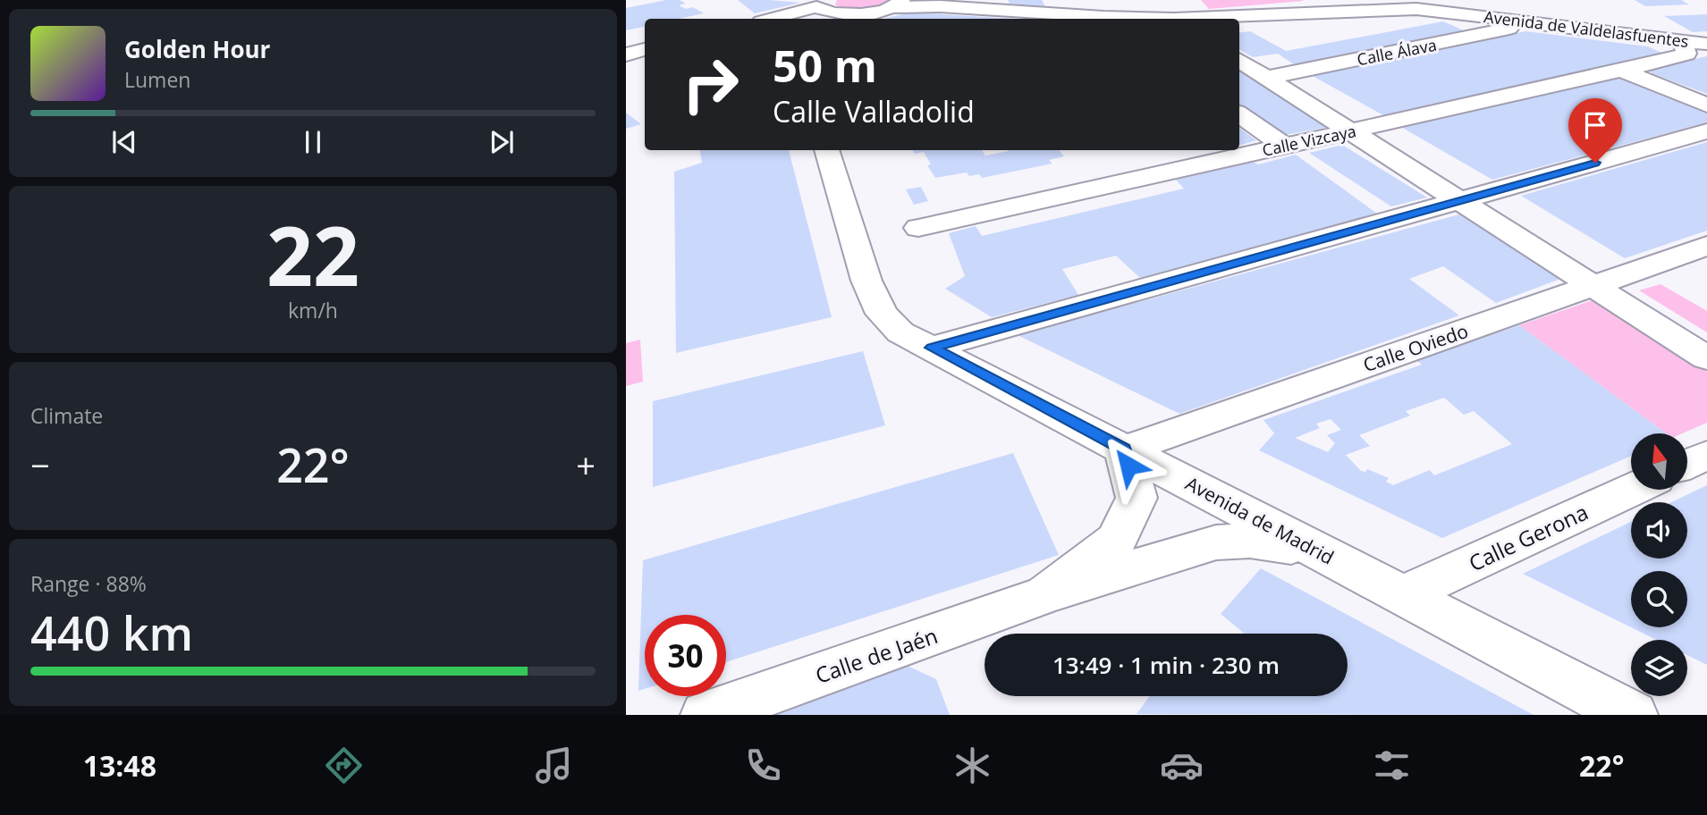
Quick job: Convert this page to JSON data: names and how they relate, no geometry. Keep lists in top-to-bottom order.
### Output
{
  "streets": {
    "street": [
      "Avenida de Valdelasfuentes",
      "Calle Álava",
      "Calle Vizcaya",
      "Calle Oviedo",
      "Avenida de Madrid",
      "Calle Gerona",
      "Calle de Jaén"
    ]
  },
  "crossings": [
    ["Avenida de Valdelasfuentes", "Calle Álava"],
    ["Avenida de Valdelasfuentes", "Calle Vizcaya"],
    ["Calle Oviedo", "Avenida de Madrid"],
    ["Calle Oviedo", "Calle de Jaén"],
    ["Avenida de Madrid", "Calle Gerona"],
    ["Avenida de Madrid", "Calle de Jaén"]
  ],
  "north": "top",
  "page": {
    "turn": ["50 m", "Calle Valladolid"],
    "song": ["Golden Hour", "Lumen"],
    "tile": [
      ["22", "km/h"],
      "Climate",
      ["Range · 88%", "440 km"]
    ],
    "heat": ["−", "22°", "+"],
    "limit": "30",
    "trip": "13:49 · 1 min · 230 m",
    "tabs": ["13:48", "22°"]
  }
}
